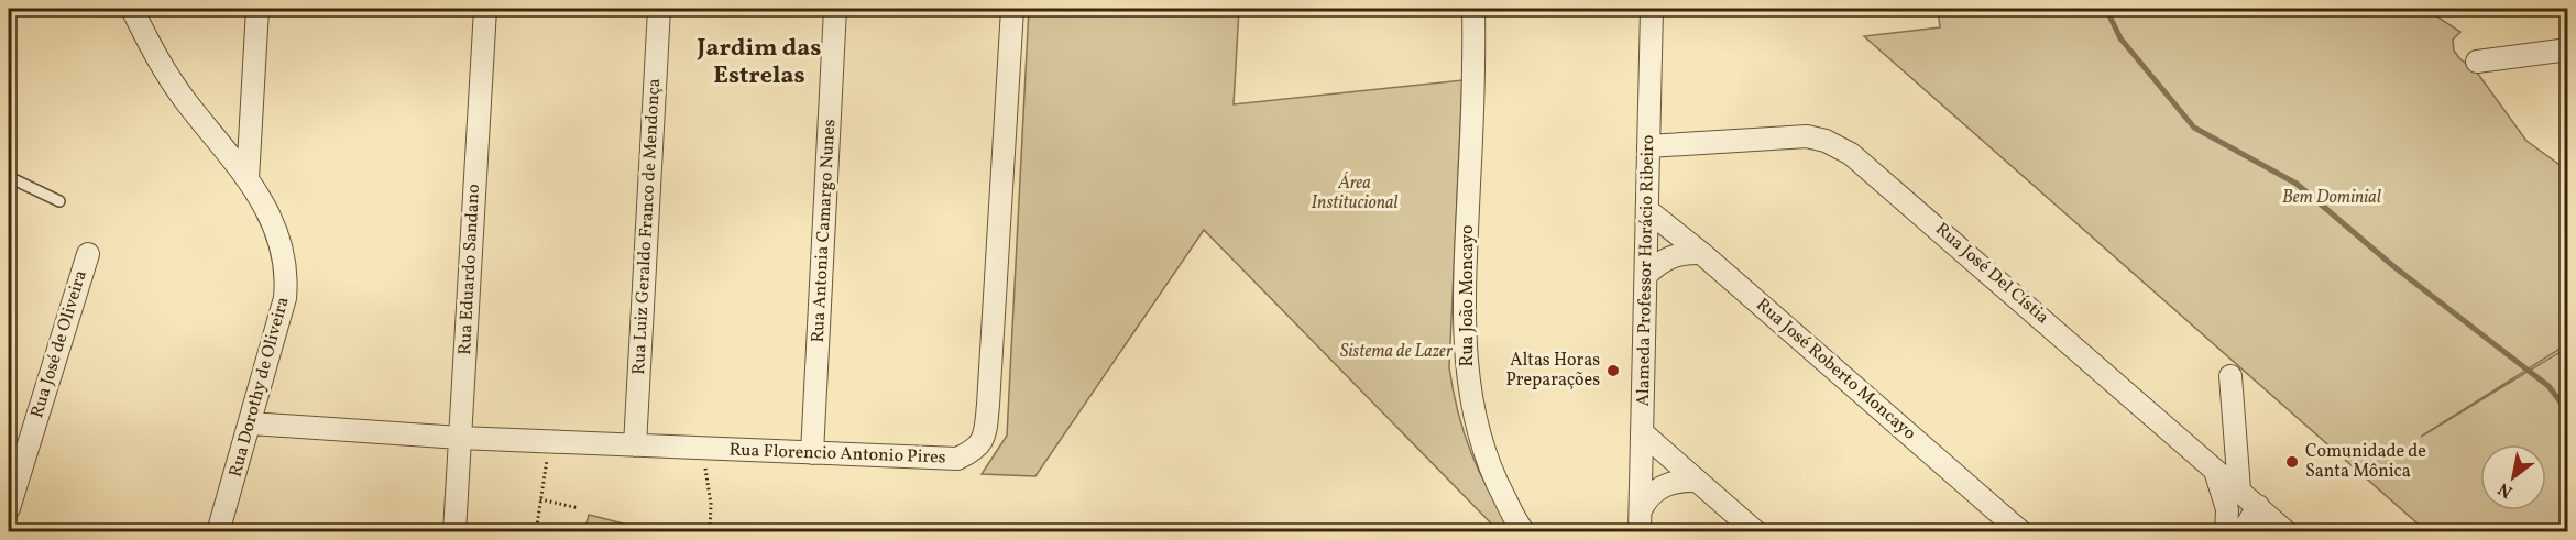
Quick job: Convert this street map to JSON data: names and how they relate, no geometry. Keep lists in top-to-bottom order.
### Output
{
  "streets": {
    "street": [
      "Rua Luiz Geraldo Franco de Mendonça",
      "Rua Antonia Camargo Nunes",
      "Rua Eduardo Sandano",
      "Alameda Professor Horácio Ribeiro",
      "Rua José Del Cístia",
      "Rua João Moncayo",
      "Rua José de Oliveira",
      "Rua José Roberto Moncayo",
      "Rua Dorothy de Oliveira",
      "Rua Florencio Antonio Pires"
    ]
  },
  "crossings": [
    ["Rua Luiz Geraldo Franco de Mendonça", "Rua Florencio Antonio Pires"],
    ["Rua Antonia Camargo Nunes", "Rua Florencio Antonio Pires"],
    ["Rua Eduardo Sandano", "Rua Florencio Antonio Pires"],
    ["Alameda Professor Horácio Ribeiro", "Rua José Del Cístia"],
    ["Alameda Professor Horácio Ribeiro", "Rua José Roberto Moncayo"],
    ["Rua Dorothy de Oliveira", "Rua Florencio Antonio Pires"]
  ],
  "districts": ["Jardim das Estrelas"],
  "parks": ["Área Institucional", "Bem Dominial", "Sistema de Lazer"],
  "places": ["Altas Horas Preparações", "Comunidade de Santa Mônica"],
  "north": "bottom left"
}
